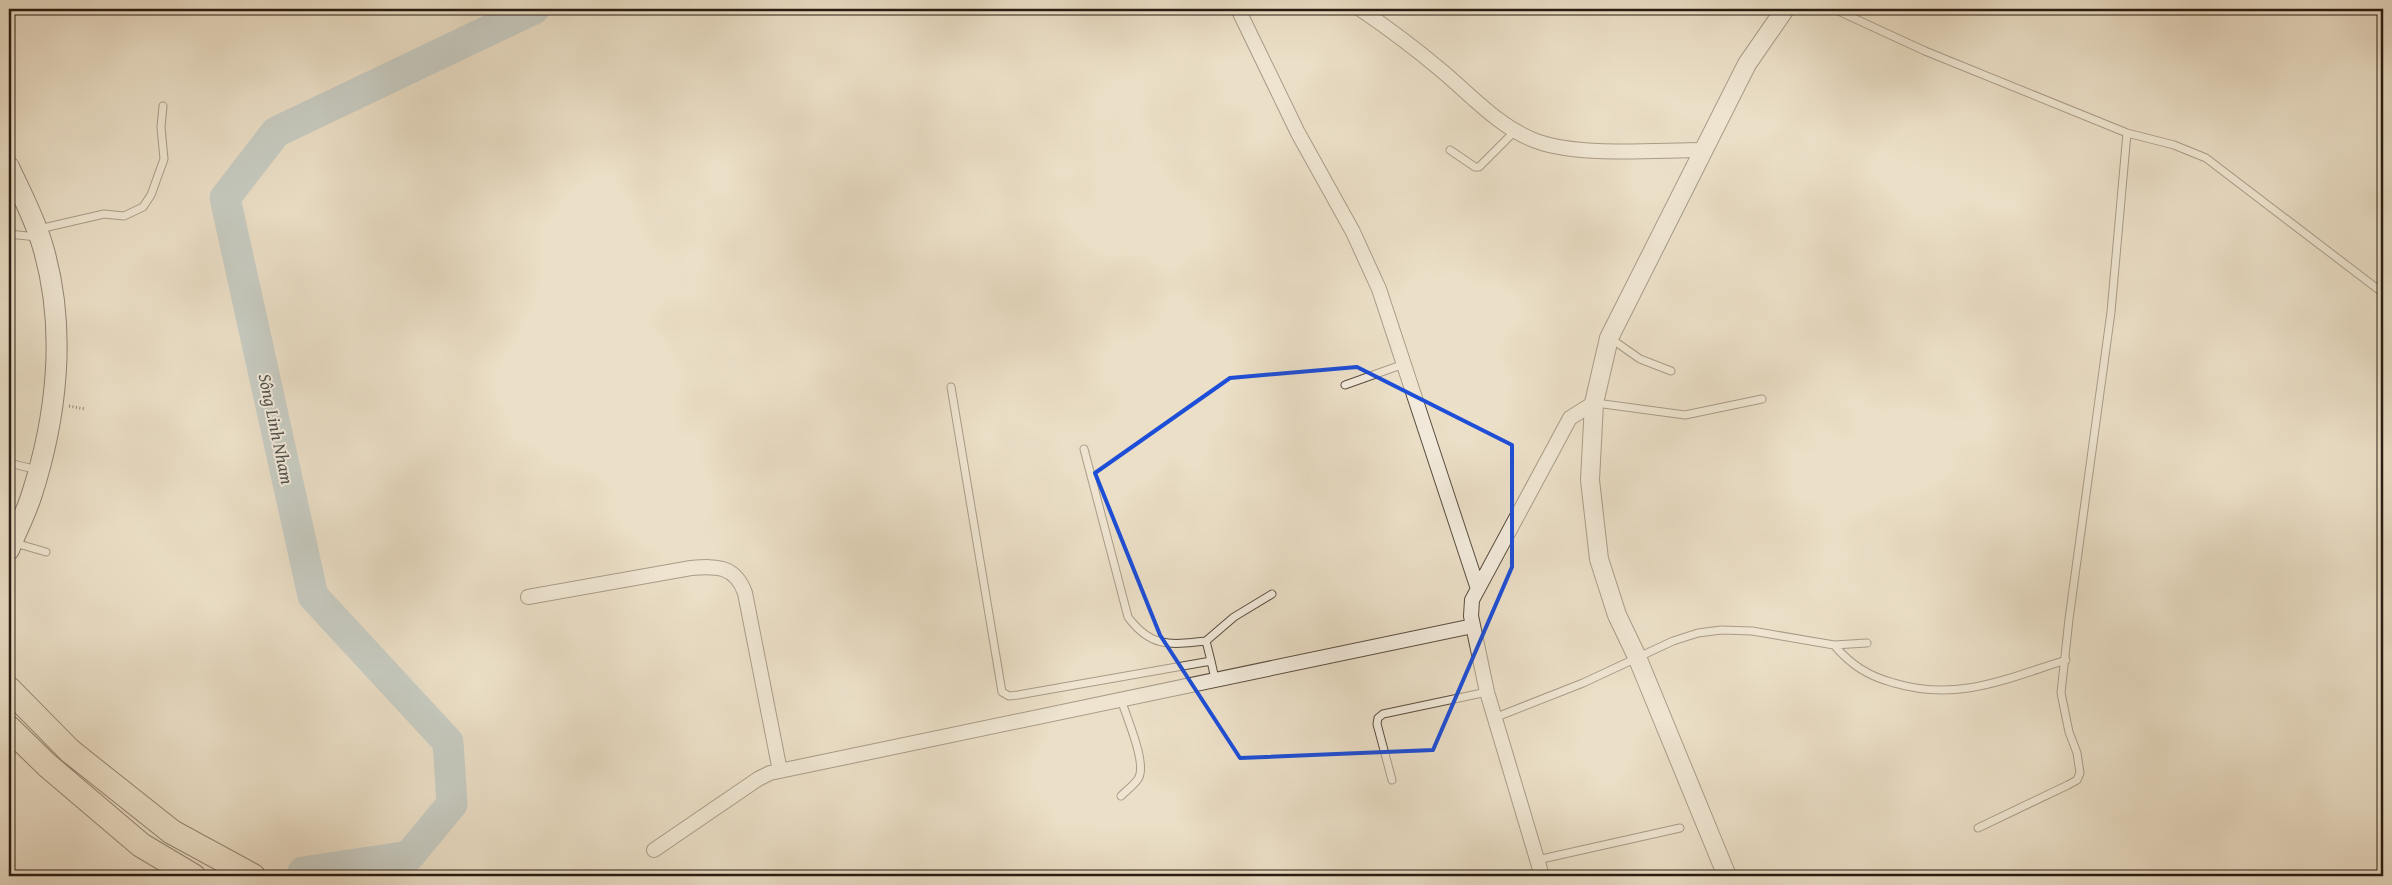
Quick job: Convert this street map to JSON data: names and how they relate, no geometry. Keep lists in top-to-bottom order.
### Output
{
  "water": ["Sông Linh Nham"]
}
